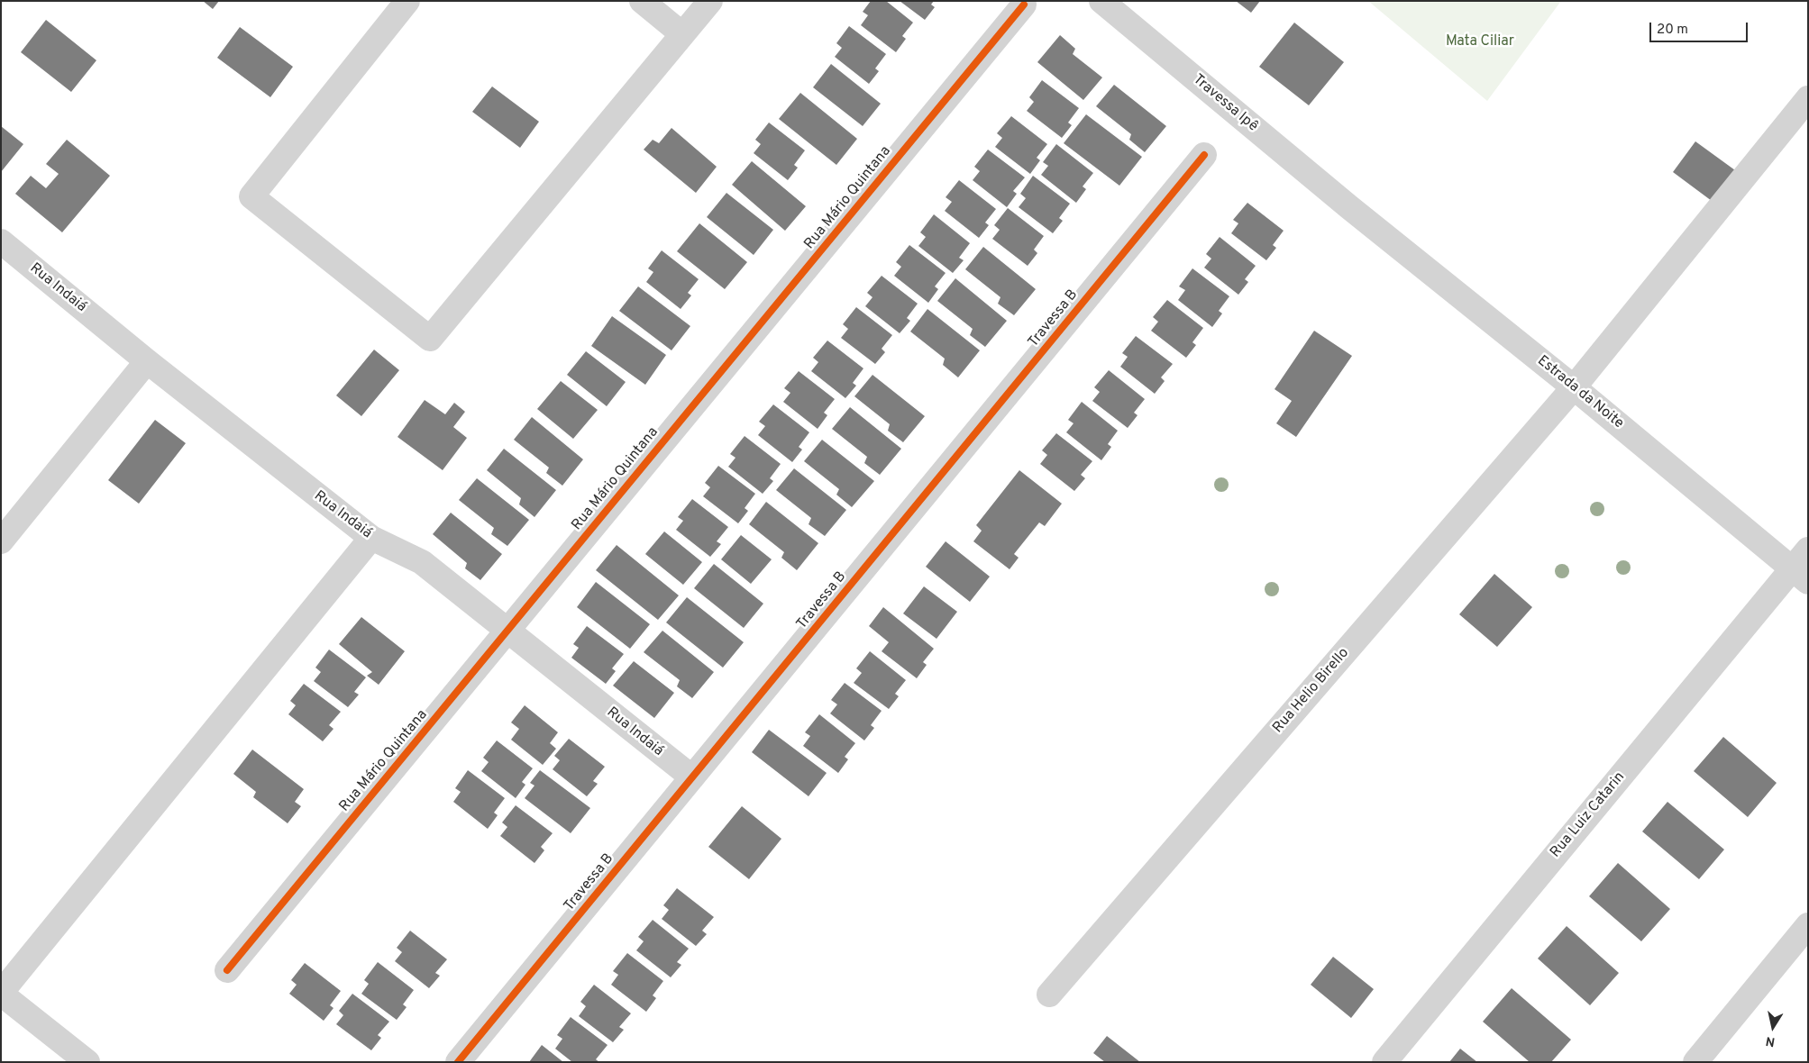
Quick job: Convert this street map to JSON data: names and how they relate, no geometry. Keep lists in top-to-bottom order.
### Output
{
  "streets": {
    "street": [
      "Travessa Ipê",
      "Rua Mário Quintana",
      "Rua Indaiá",
      "Travessa B",
      "Estrada da Noite",
      "Rua Helio Birello",
      "Rua Luiz Catarin"
    ]
  },
  "crossings": [
    ["Travessa Ipê", "Estrada da Noite"],
    ["Rua Mário Quintana", "Rua Indaiá"],
    ["Rua Indaiá", "Travessa B"],
    ["Estrada da Noite", "Rua Helio Birello"],
    ["Estrada da Noite", "Rua Luiz Catarin"]
  ],
  "parks": ["Mata Ciliar"],
  "scale_bar": "20 m",
  "north": "bottom"
}
